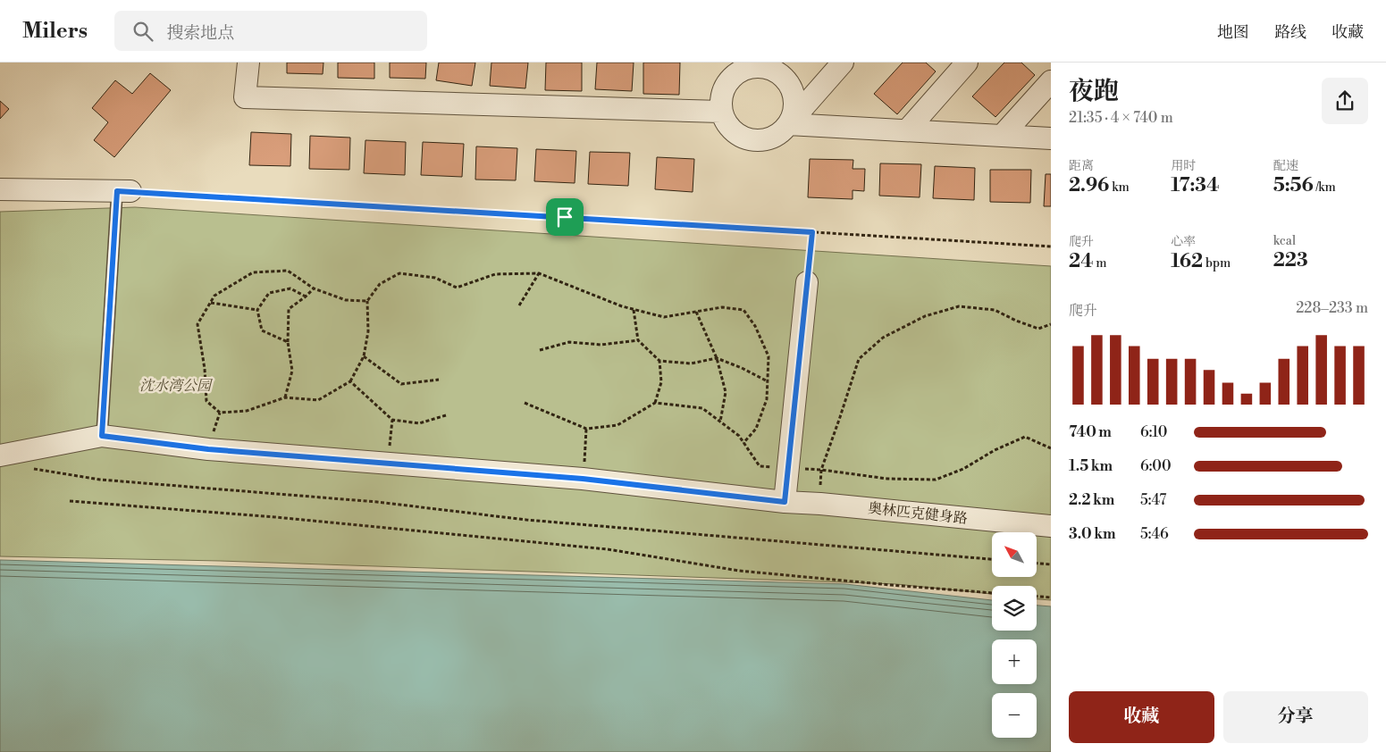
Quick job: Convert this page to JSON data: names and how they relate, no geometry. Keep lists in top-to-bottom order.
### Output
{
  "streets": {
    "street": ["奥林匹克健身路"]
  },
  "parks": ["沈水湾公园"],
  "north": "top left",
  "page": {
    "header": "Milers",
    "search": "搜索地点",
    "nav": ["地图", "路线", "收藏"],
    "heading": ["夜跑", "21:35 · 4 × 740 m"],
    "stats": [
      ["距离", "2.96 km"],
      ["用时", "17:34"],
      ["配速", "5:56 /km"],
      ["爬升", "24 m"],
      ["心率", "162 bpm"],
      ["kcal", "223"]
    ],
    "chart": ["爬升", "228–233 m"],
    "list": [
      {
        "name": "740 m",
        "note": "6:10"
      },
      {
        "name": "1.5 km",
        "note": "6:00"
      },
      {
        "name": "2.2 km",
        "note": "5:47"
      },
      {
        "name": "3.0 km",
        "note": "5:46"
      }
    ],
    "map_buttons": ["+", "−"],
    "buttons": ["收藏", "分享"]
  }
}
